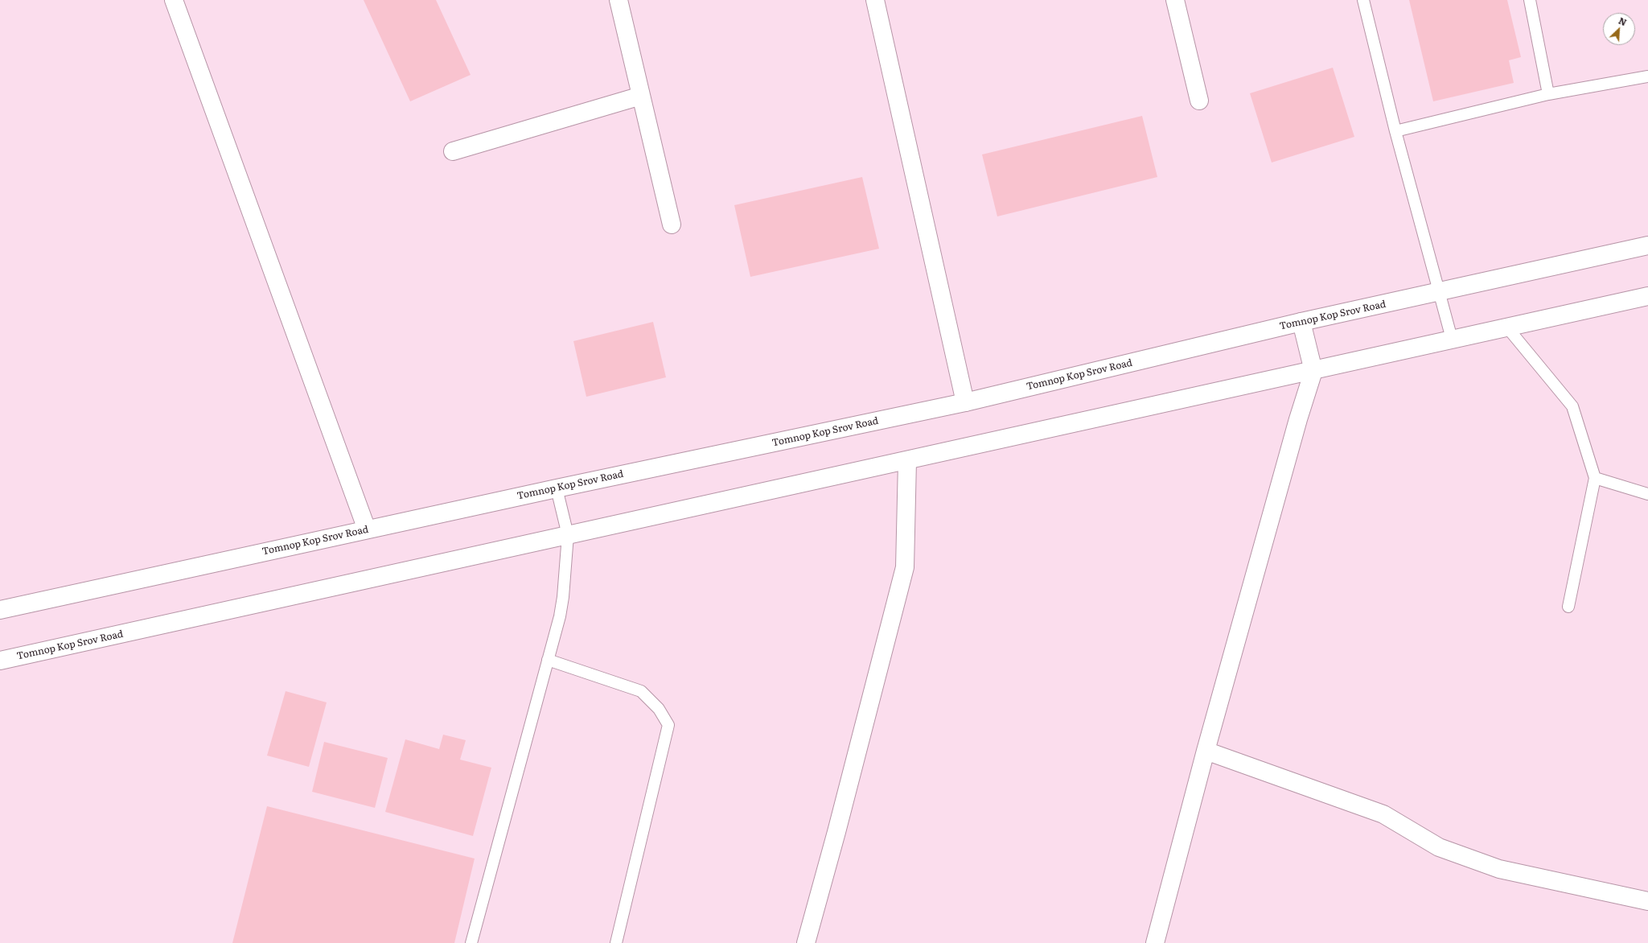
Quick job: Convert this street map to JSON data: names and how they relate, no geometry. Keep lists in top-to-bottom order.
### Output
{
  "streets": {
    "main road": ["Tomnop Kop Srov Road"]
  },
  "north": "top right"
}
